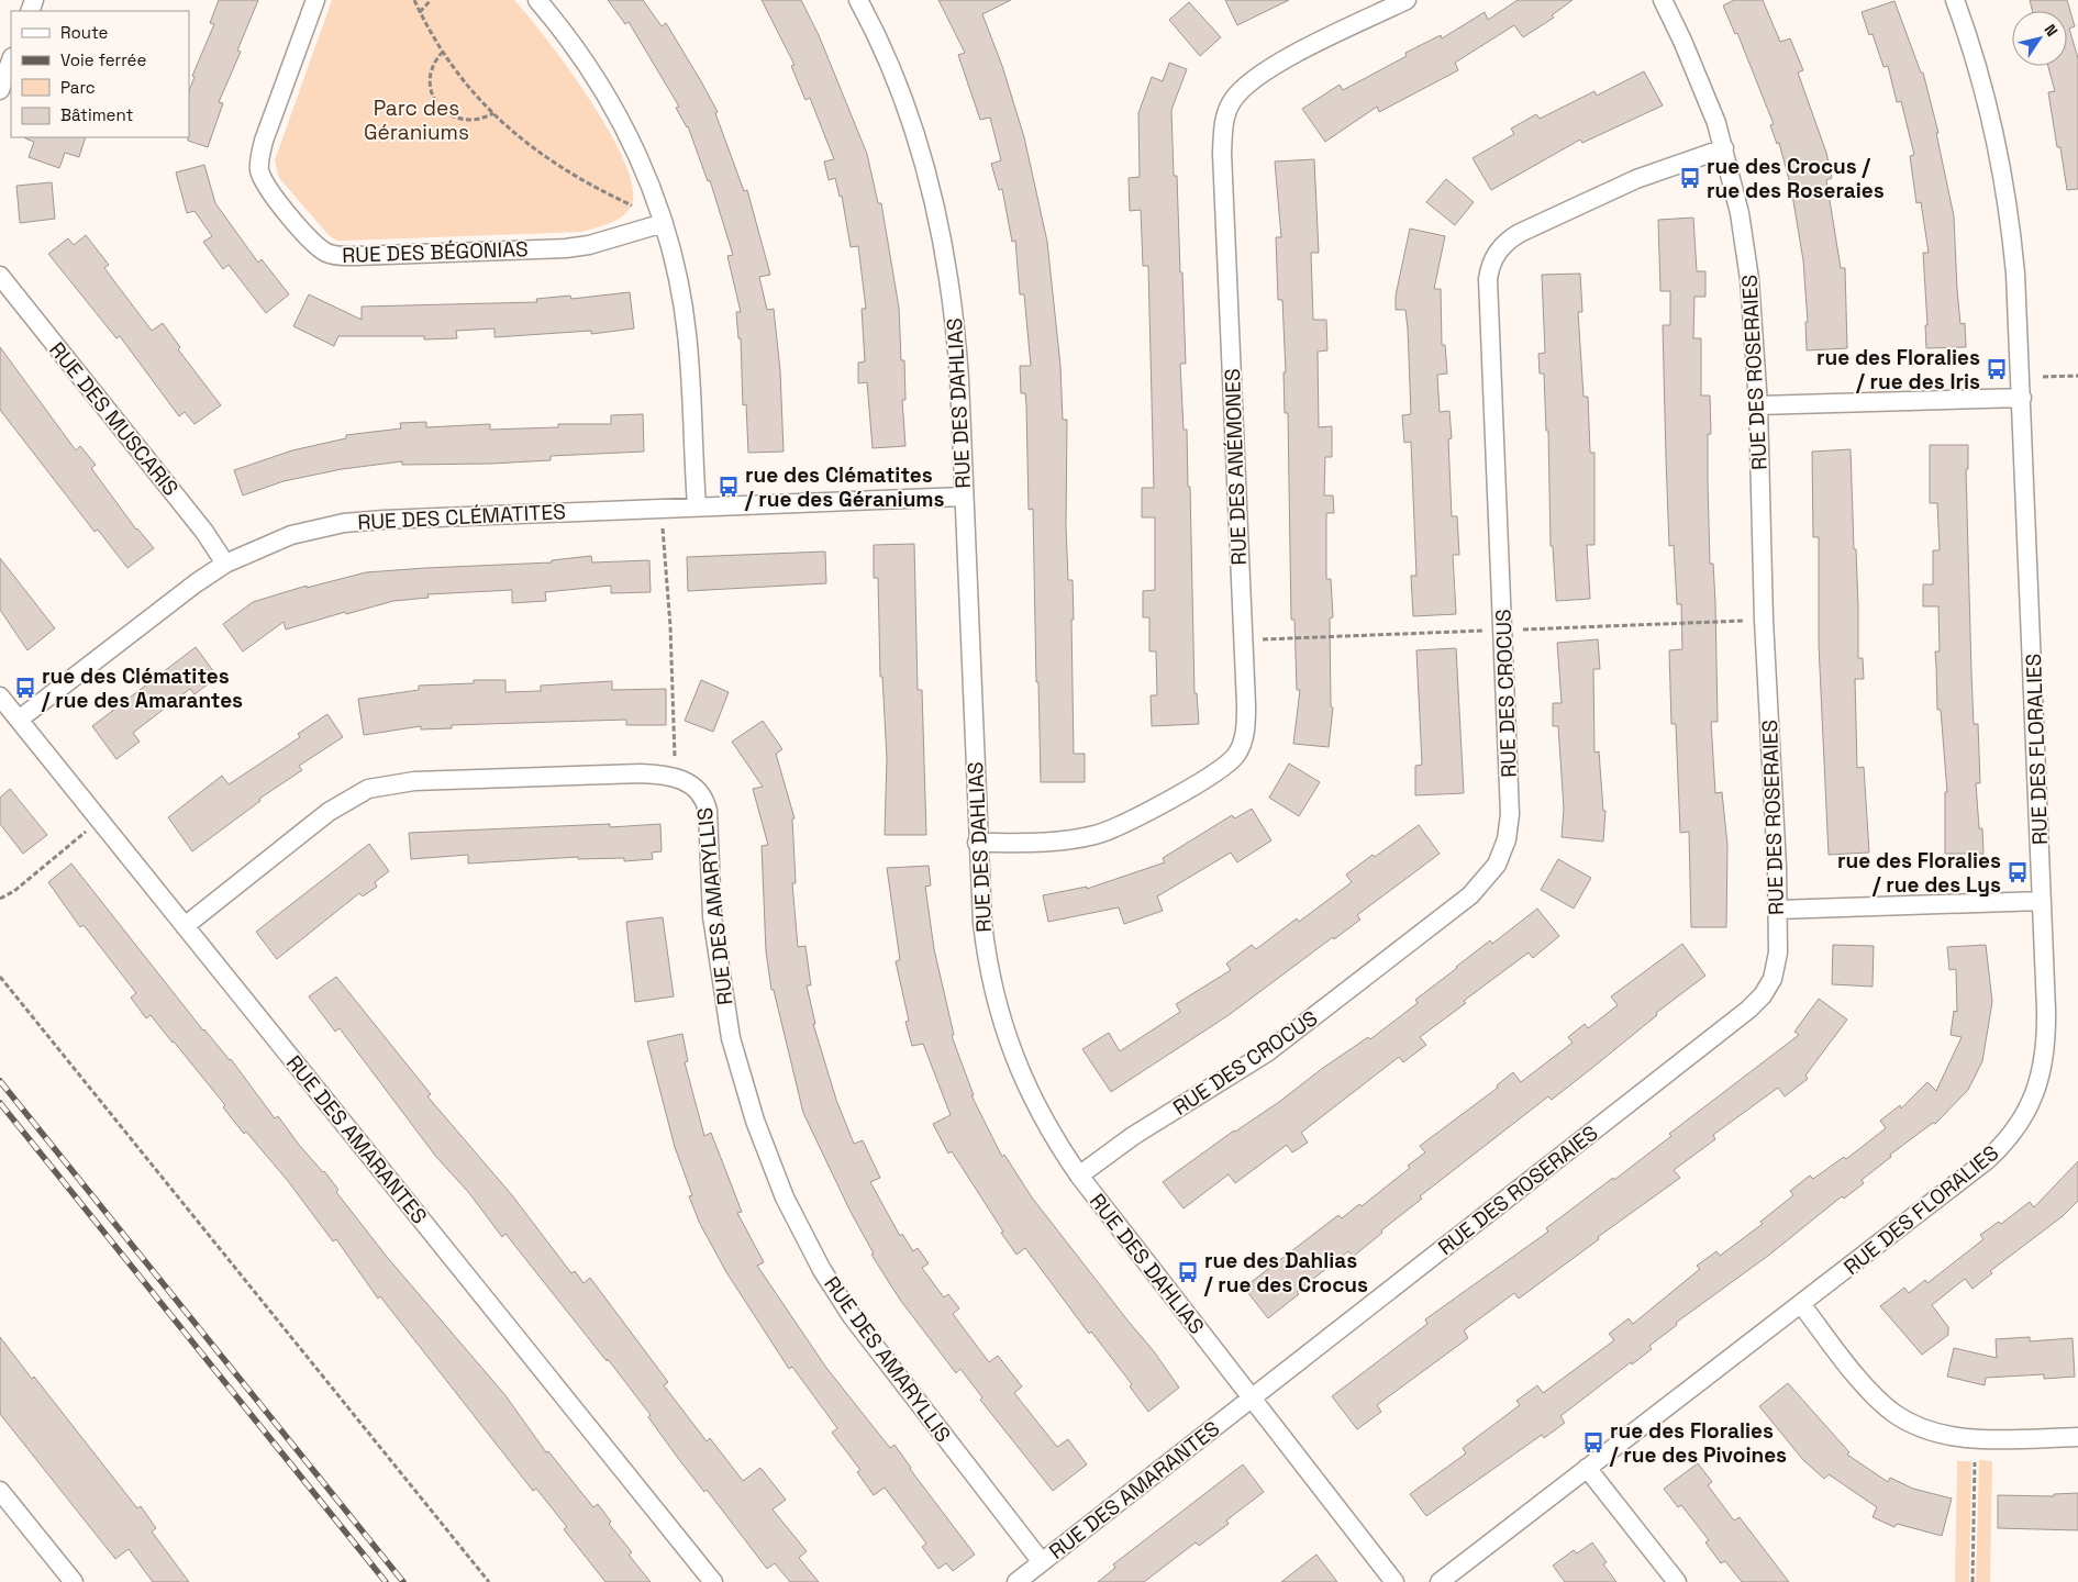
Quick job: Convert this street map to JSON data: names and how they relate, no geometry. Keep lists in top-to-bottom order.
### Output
{
  "streets": {
    "street": [
      "RUE DES BÉGONIAS",
      "RUE DES ROSERAIES",
      "RUE DES DAHLIAS",
      "RUE DES MUSCARIS",
      "RUE DES ANÉMONES",
      "RUE DES CLÉMATITES",
      "RUE DES CROCUS",
      "RUE DES FLORALIES",
      "RUE DES AMARYLLIS",
      "RUE DES AMARANTES"
    ]
  },
  "crossings": [
    ["RUE DES ROSERAIES", "RUE DES DAHLIAS"],
    ["RUE DES ROSERAIES", "RUE DES CROCUS"],
    ["RUE DES ROSERAIES", "RUE DES AMARANTES"],
    ["RUE DES DAHLIAS", "RUE DES ANÉMONES"],
    ["RUE DES DAHLIAS", "RUE DES CLÉMATITES"],
    ["RUE DES DAHLIAS", "RUE DES CROCUS"],
    ["RUE DES DAHLIAS", "RUE DES AMARANTES"],
    ["RUE DES MUSCARIS", "RUE DES CLÉMATITES"],
    ["RUE DES CLÉMATITES", "RUE DES AMARANTES"],
    ["RUE DES AMARYLLIS", "RUE DES AMARANTES"]
  ],
  "parks": ["Parc des Géraniums"],
  "places": {
    "bus stop": [
      "rue des Crocus / rue des Roseraies",
      "rue des Floralies / rue des Iris",
      "rue des Clématites / rue des Géraniums",
      "rue des Clématites / rue des Amarantes",
      "rue des Floralies / rue des Lys",
      "rue des Dahlias / rue des Crocus",
      "rue des Floralies / rue des Pivoines"
    ]
  },
  "legend": [
    "Route",
    "Voie ferrée",
    "Parc",
    "Bâtiment"
  ],
  "north": "top right"
}
